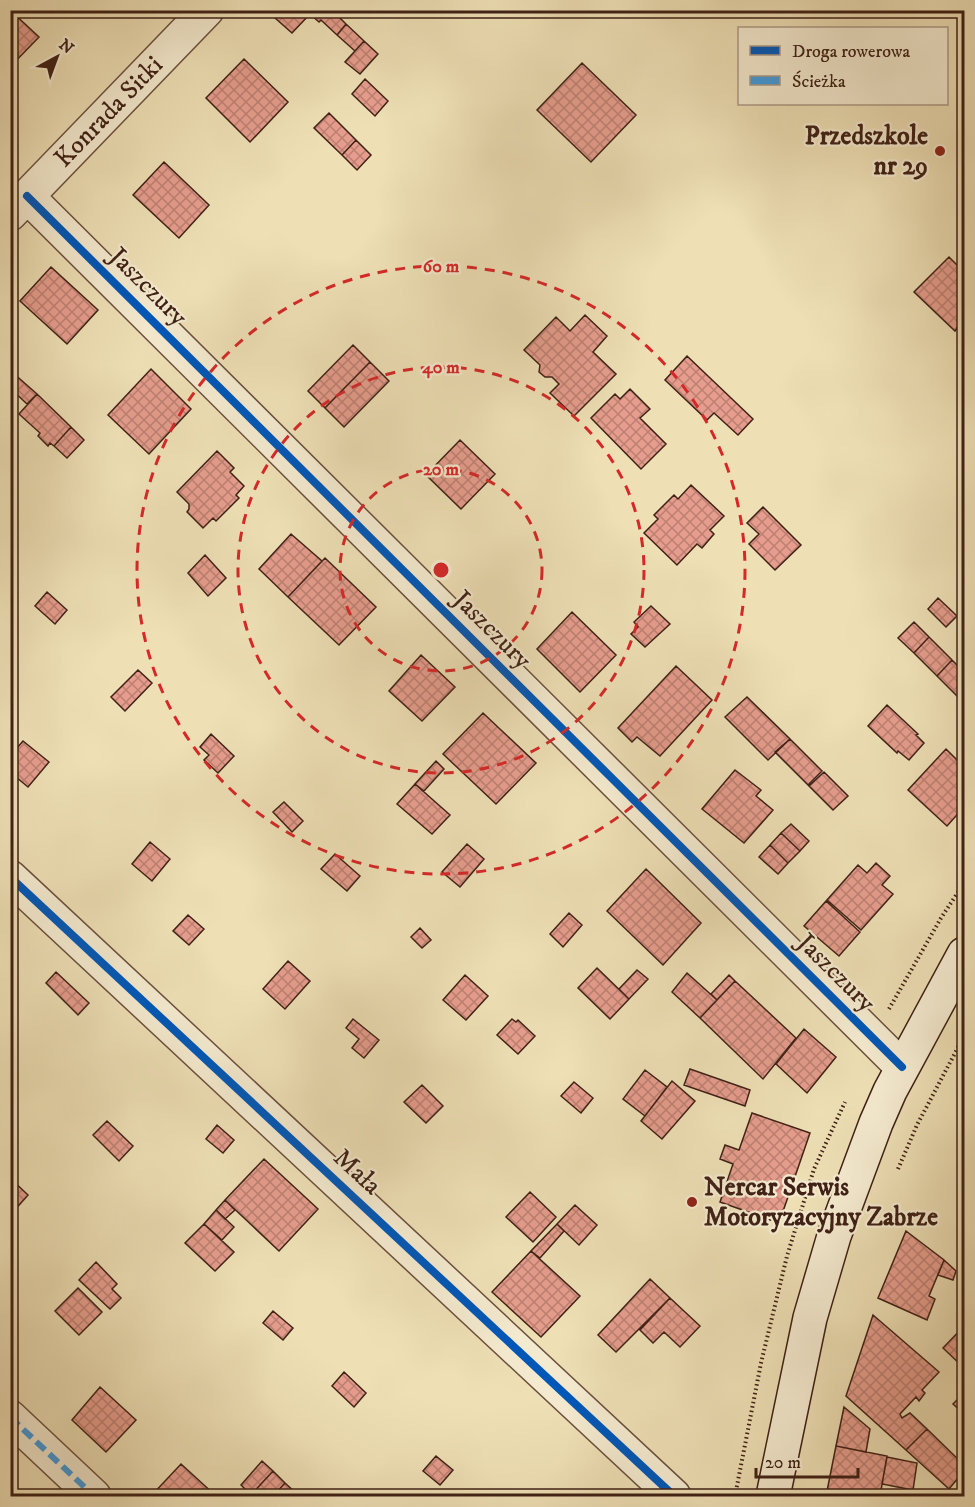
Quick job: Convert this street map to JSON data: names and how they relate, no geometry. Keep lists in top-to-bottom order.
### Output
{
  "streets": {
    "street": ["Konrada Sitki", "Jaszczury", "Mała"]
  },
  "crossings": [
    ["Konrada Sitki", "Jaszczury"]
  ],
  "places": ["Przedszkole nr 29", "Nercar Serwis Motoryzacyjny Zabrze"],
  "legend": ["Droga rowerowa", "Ścieżka"],
  "scale_bar": "20 m",
  "north": "top right",
  "rings": ["60 m", "40 m", "20 m"]
}
